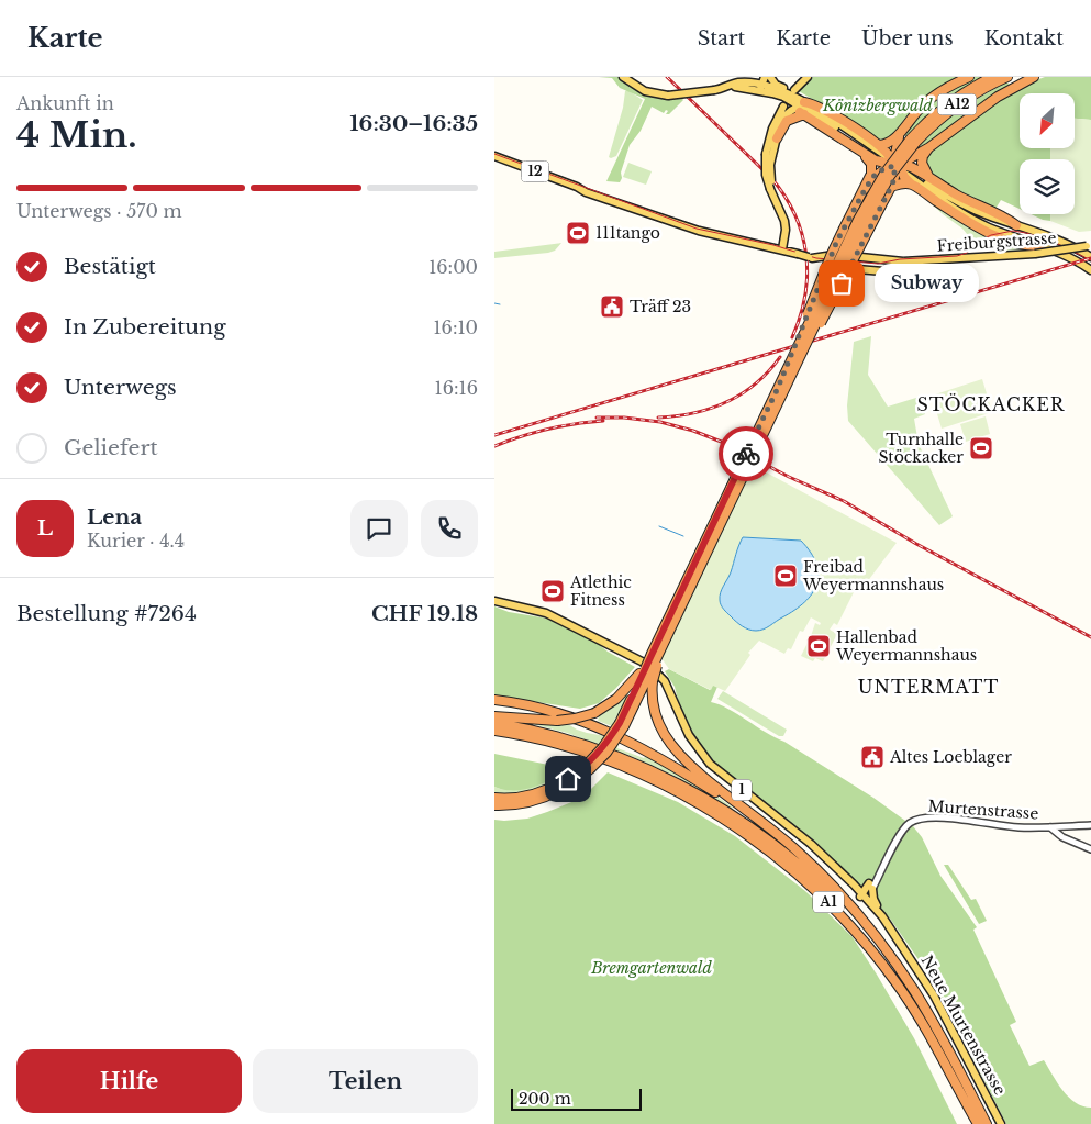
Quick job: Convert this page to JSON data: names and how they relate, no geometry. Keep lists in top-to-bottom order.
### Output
{
  "streets": {
    "highway": ["A12", "A1"],
    "main road": [
      "12",
      "Freiburgstrasse",
      "1",
      "Neue Murtenstrasse"
    ],
    "street": ["Murtenstrasse"]
  },
  "districts": ["STÖCKACKER", "UNTERMATT"],
  "parks": ["Könizbergwald", "Bremgartenwald"],
  "places": {
    "sports": [
      "111tango",
      "Turnhalle Stöckacker",
      "Freibad Weyermannshaus",
      "Atlethic Fitness",
      "Hallenbad Weyermannshaus"
    ],
    "other": ["Subway"],
    "public building": ["Träff 23", "Altes Loeblager"]
  },
  "scale_bar": "200 m",
  "north": "bottom left",
  "page": {
    "header": "Karte",
    "nav": [
      "Start",
      "Karte",
      "Über uns",
      "Kontakt"
    ],
    "heading": ["4 Min.", "Ankunft in", "16:30–16:35"],
    "panel": [
      "Lena",
      "Kurier · 4.4",
      "Bestellung #7264",
      "CHF 19.18"
    ],
    "bar": "Unterwegs · 570 m",
    "list": [
      ["Bestätigt", "16:00"],
      ["In Zubereitung", "16:10"],
      ["Unterwegs", "16:16"],
      "Geliefert"
    ],
    "bubble": "Subway",
    "round": "L",
    "buttons": ["Hilfe", "Teilen"],
    "scale": "200 m"
  }
}
